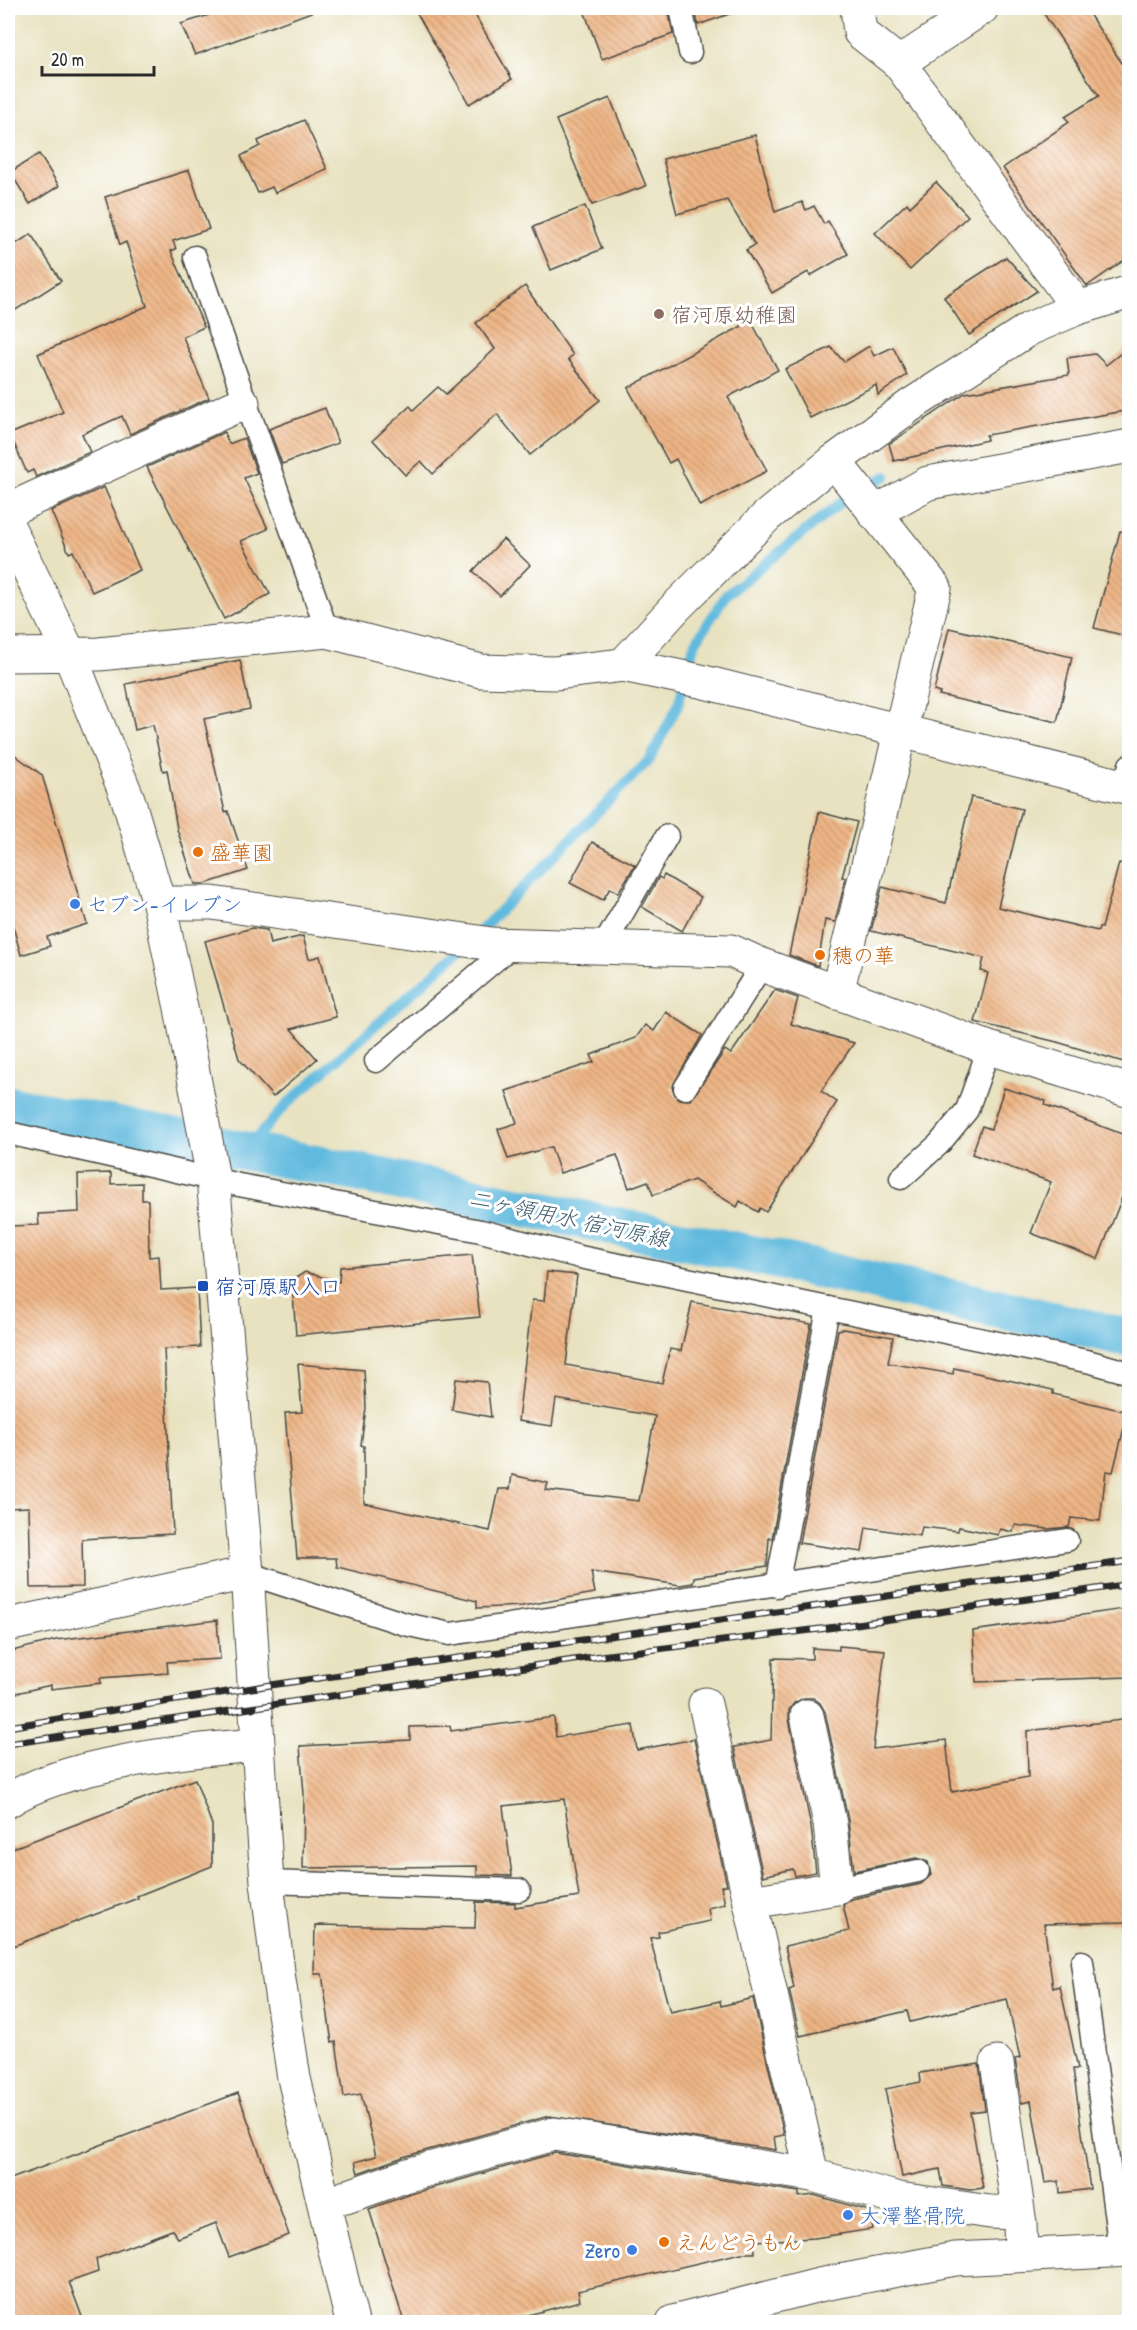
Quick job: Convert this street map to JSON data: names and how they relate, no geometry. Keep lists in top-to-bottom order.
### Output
{
  "water": ["二ヶ領用水 宿河原線"],
  "places": {
    "other": [
      "宿河原幼稚園",
      "盛華園",
      "セブン-イレブン",
      "穂の華",
      "大澤整骨院",
      "えんどうもん",
      "Zero"
    ],
    "transit": ["宿河原駅入口"]
  },
  "scale_bar": "20 m"
}
